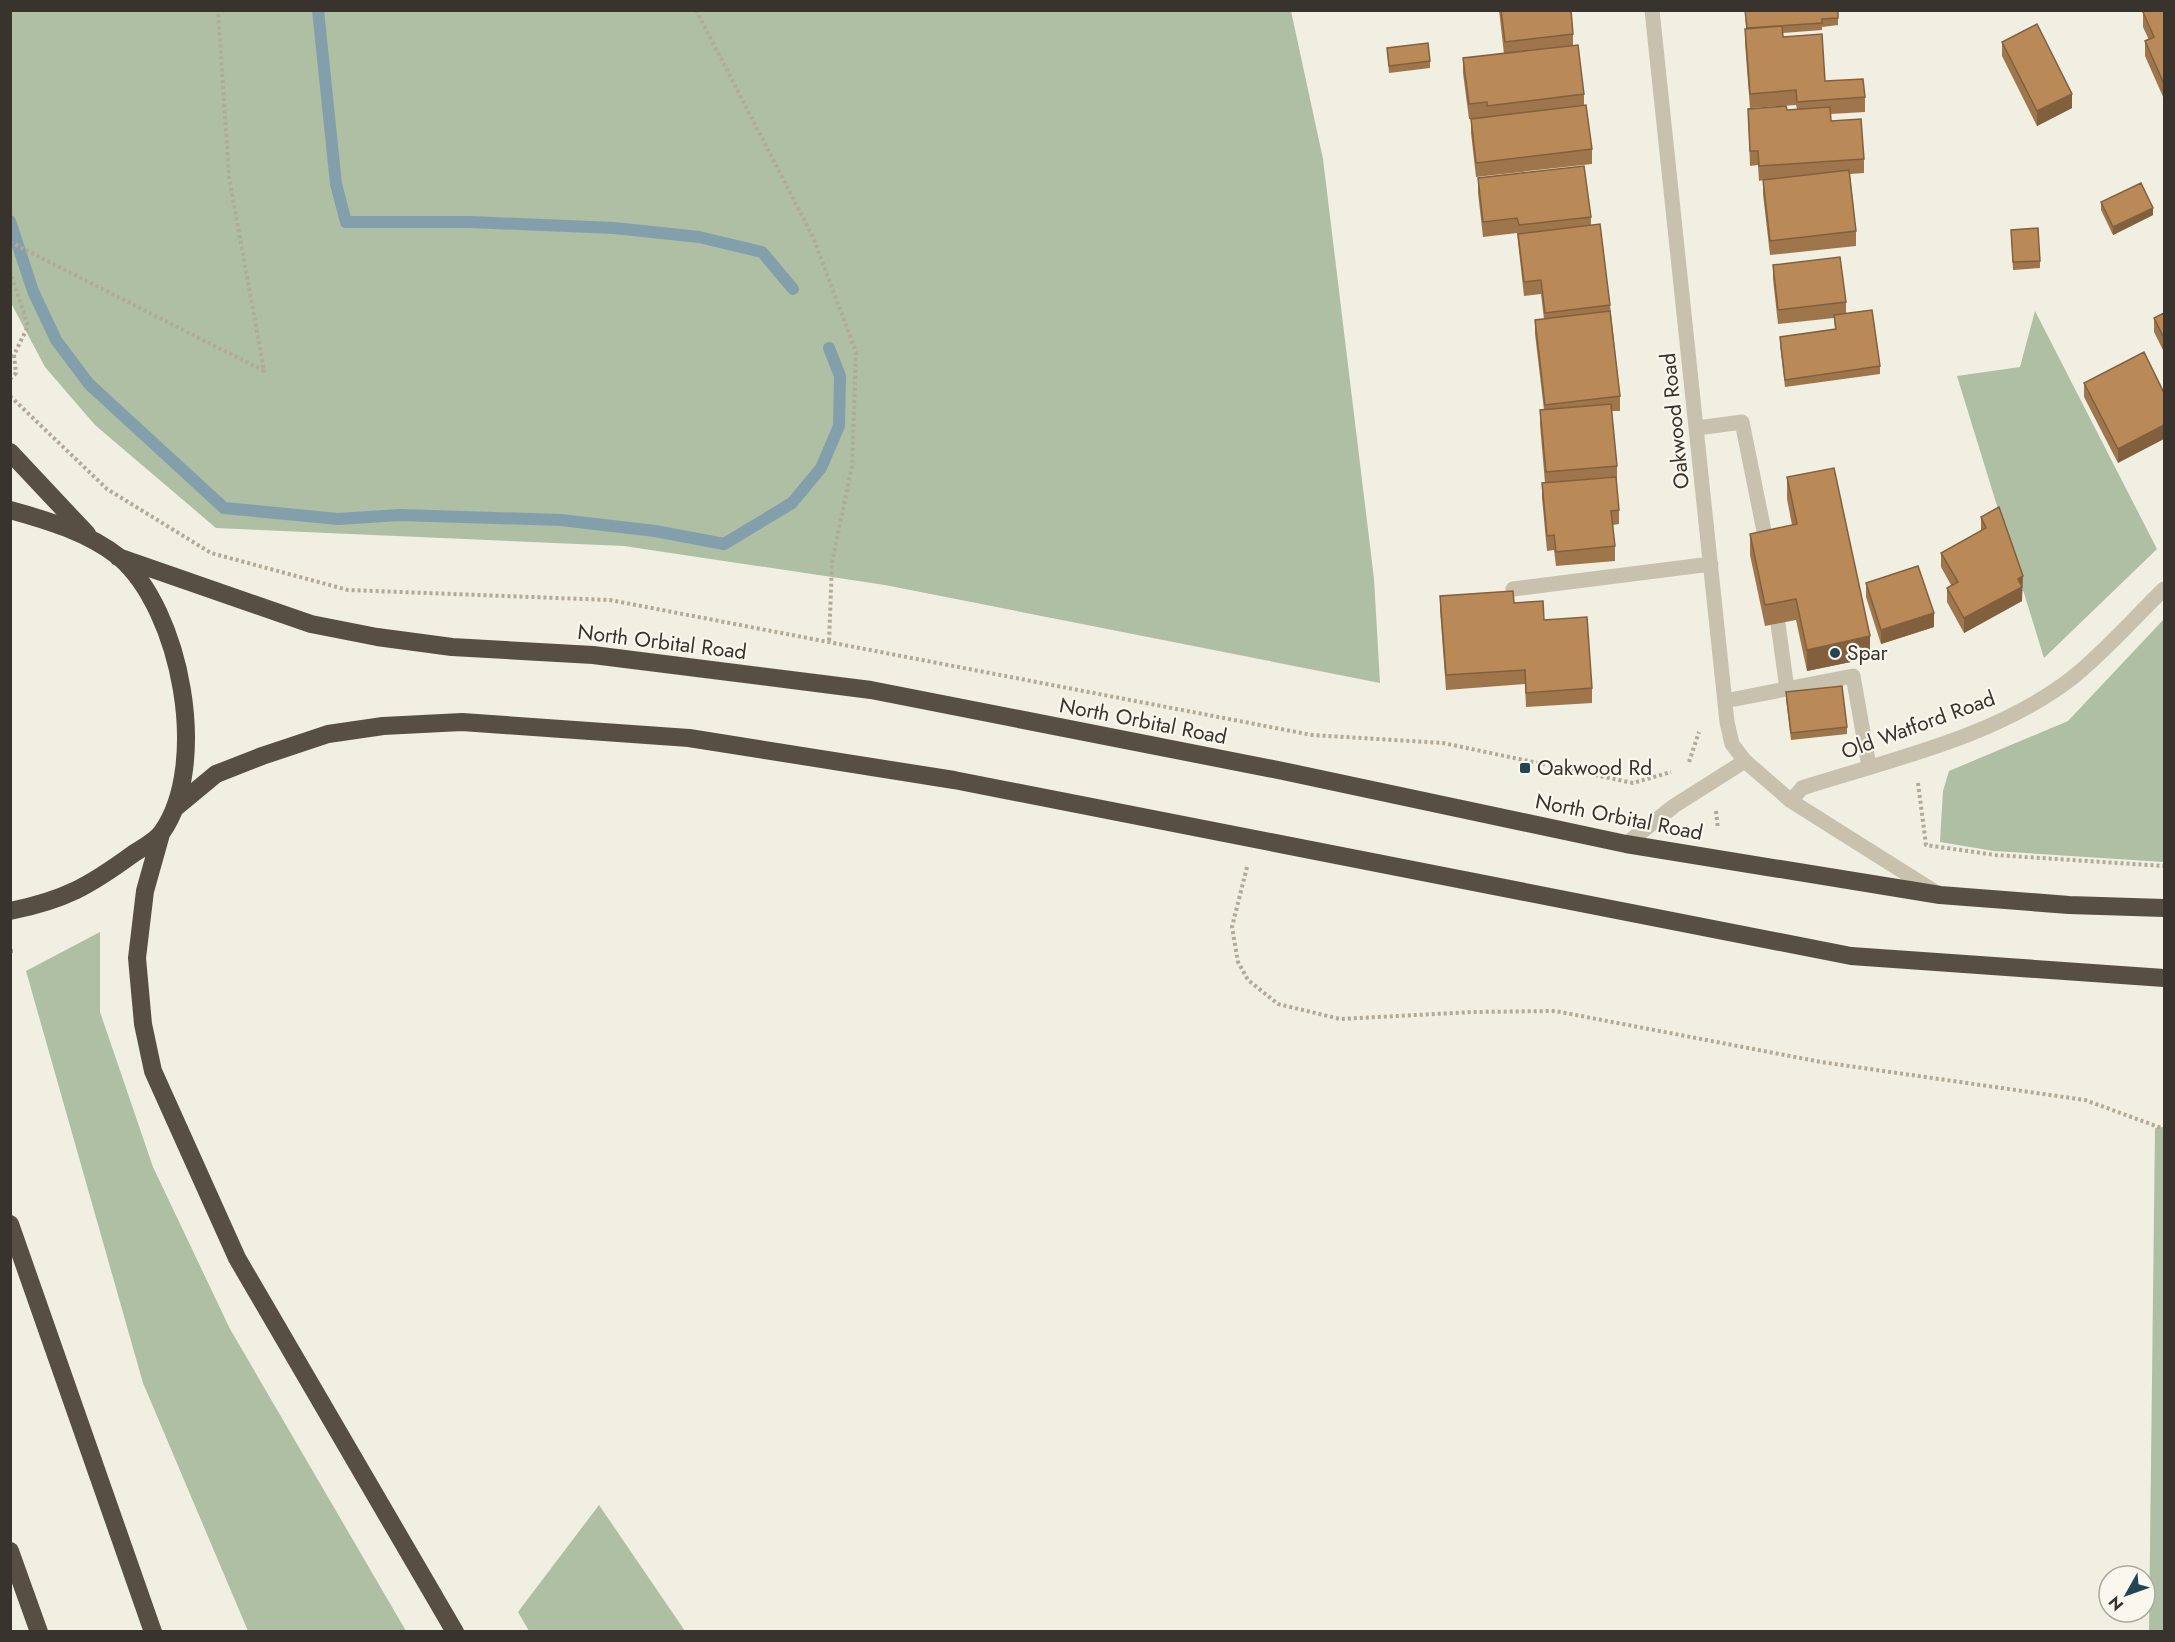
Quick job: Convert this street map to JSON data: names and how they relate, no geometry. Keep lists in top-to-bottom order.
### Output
{
  "streets": {
    "highway": ["North Orbital Road"],
    "street": ["Oakwood Road", "Old Watford Road"]
  },
  "crossings": [
    ["Oakwood Road", "North Orbital Road"],
    ["Oakwood Road", "Old Watford Road"]
  ],
  "places": {
    "other": ["Spar"],
    "transit": ["Oakwood Rd"]
  },
  "north": "bottom left"
}
